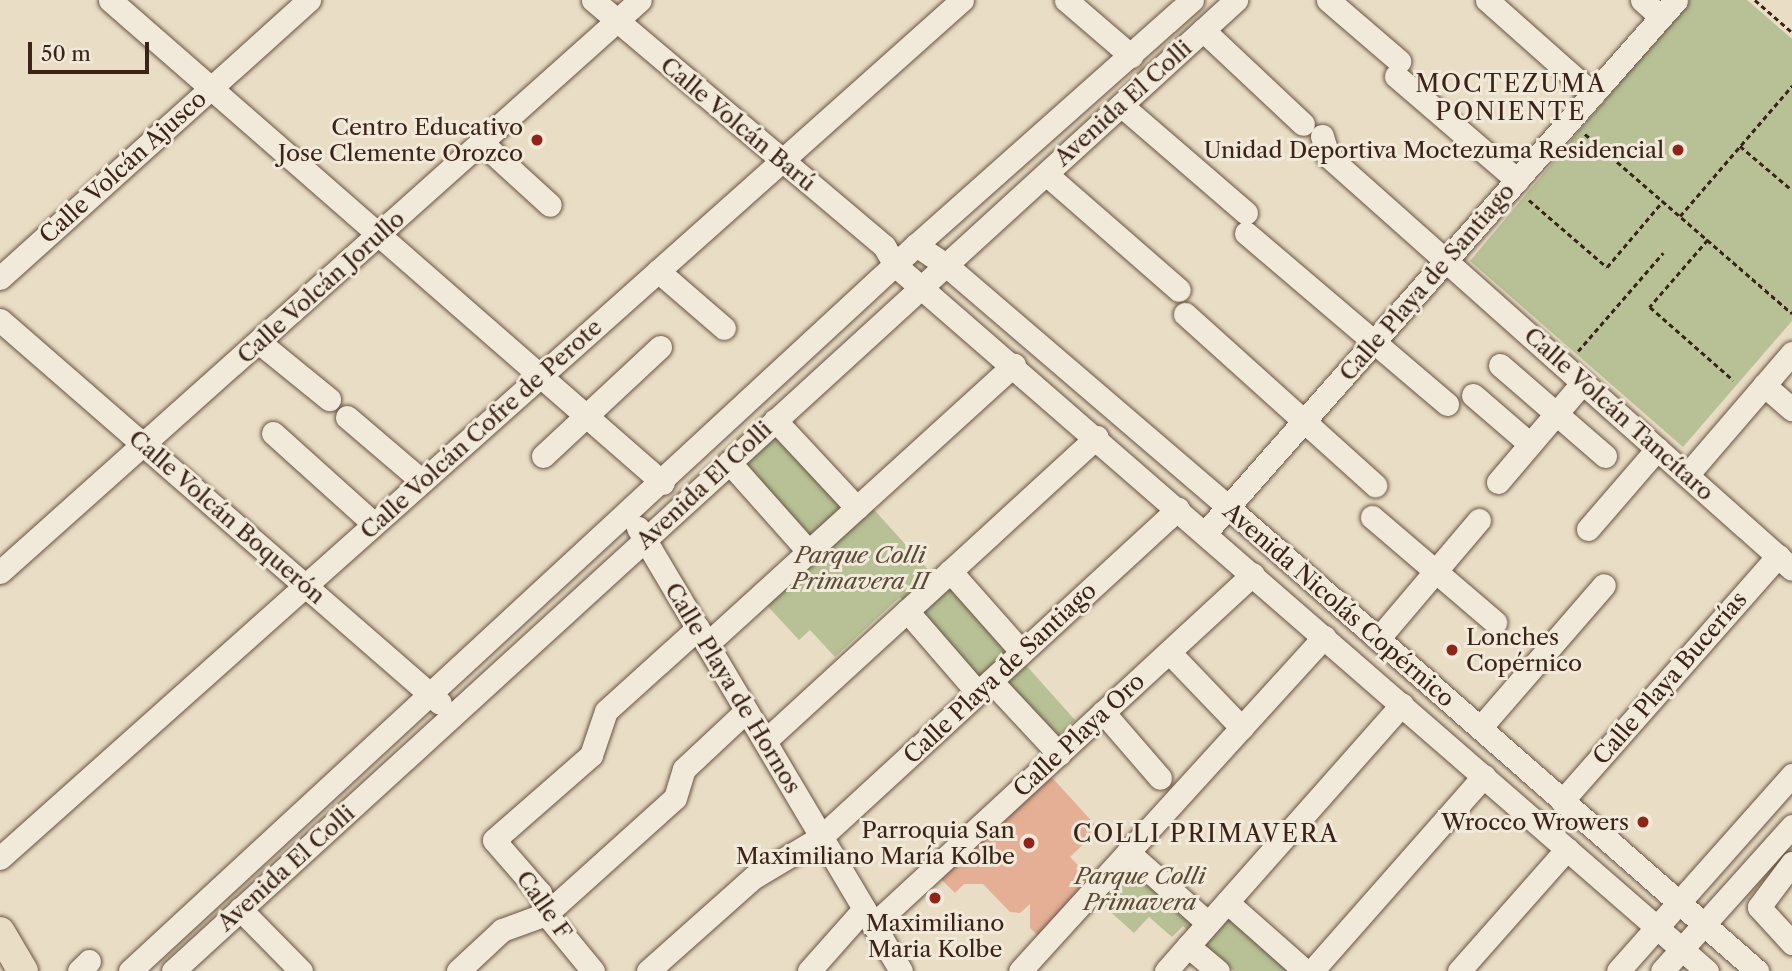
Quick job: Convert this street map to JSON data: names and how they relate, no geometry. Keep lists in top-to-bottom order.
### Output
{
  "streets": {
    "street": [
      "Avenida El Colli",
      "Calle Volcán Barú",
      "Calle Volcán Ajusco",
      "Calle Playa de Santiago",
      "Calle Volcán Jorullo",
      "Calle Volcán Tancítaro",
      "Calle Volcán Cofre de Perote",
      "Calle Volcán Boquerón",
      "Avenida Nicolás Copérnico",
      "Calle Playa Bucerías",
      "Calle Playa de Hornos",
      "Calle Playa Oro",
      "Calle F"
    ]
  },
  "crossings": [
    ["Avenida El Colli", "Calle Volcán Barú"],
    ["Avenida El Colli", "Calle Volcán Tancítaro"],
    ["Avenida El Colli", "Calle Volcán Boquerón"],
    ["Avenida El Colli", "Avenida Nicolás Copérnico"],
    ["Avenida El Colli", "Calle Playa de Hornos"],
    ["Calle Volcán Barú", "Calle Volcán Jorullo"],
    ["Calle Volcán Barú", "Calle Volcán Cofre de Perote"],
    ["Calle Volcán Barú", "Avenida Nicolás Copérnico"],
    ["Calle Playa de Santiago", "Calle Volcán Tancítaro"],
    ["Calle Playa de Santiago", "Avenida Nicolás Copérnico"],
    ["Calle Playa de Santiago", "Calle Playa de Hornos"],
    ["Calle Volcán Jorullo", "Calle Volcán Boquerón"],
    ["Calle Volcán Tancítaro", "Calle Playa Bucerías"],
    ["Calle Volcán Cofre de Perote", "Calle Volcán Boquerón"],
    ["Avenida Nicolás Copérnico", "Calle Playa Bucerías"],
    ["Avenida Nicolás Copérnico", "Calle Playa Oro"],
    ["Calle Playa de Hornos", "Calle Playa Oro"],
    ["Calle Playa de Hornos", "Calle F"]
  ],
  "districts": ["MOCTEZUMA PONIENTE", "COLLI PRIMAVERA"],
  "parks": ["Parque Colli Primavera II", "Parque Colli Primavera"],
  "places": [
    "Centro Educativo Jose Clemente Orozco",
    "Unidad Deportiva Moctezuma Residencial",
    "Lonches Copérnico",
    "Wrocco Wrowers",
    "Parroquia San Maximiliano María Kolbe",
    "Maximiliano Maria Kolbe"
  ],
  "scale_bar": "50 m"
}
